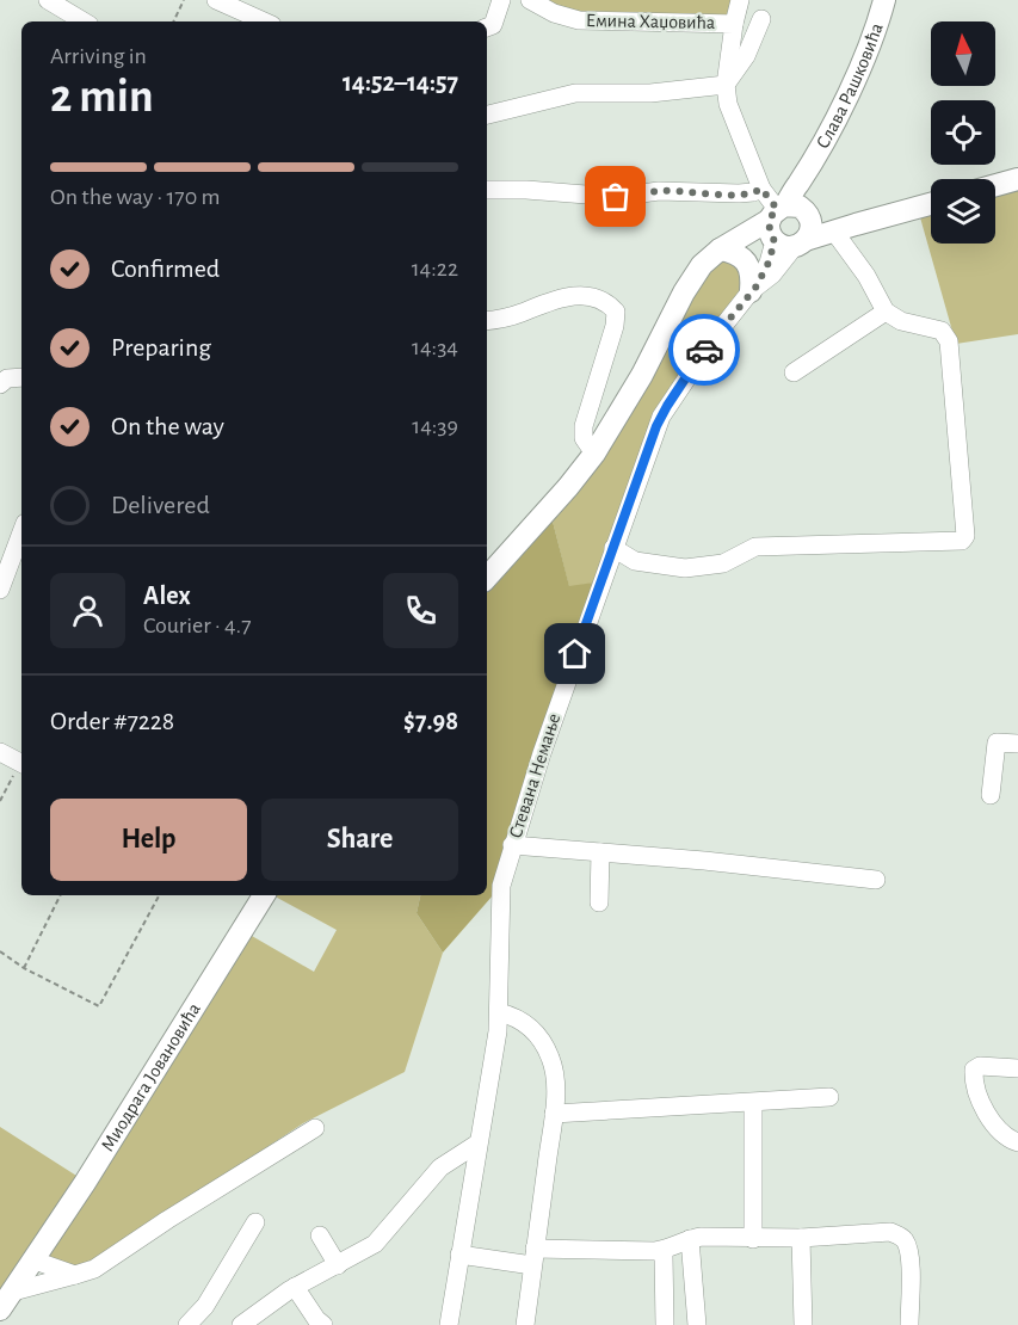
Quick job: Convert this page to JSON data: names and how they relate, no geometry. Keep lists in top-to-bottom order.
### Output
{
  "streets": {
    "main road": ["Слава Рашковића", "Миодрага Јовановића"],
    "street": ["Емина Хаџовића", "Стевана Немање"]
  },
  "crossings": [
    ["Емина Хаџовића", "Слава Рашковића"],
    ["Емина Хаџовића", "Стевана Немање"],
    ["Слава Рашковића", "Стевана Немање"]
  ],
  "north": "top",
  "page": {
    "heading": ["2 min", "Arriving in", "14:52–14:57"],
    "panel": [
      "Alex",
      "Courier · 4.7",
      "Order #7228",
      "$7.98"
    ],
    "bar": "On the way · 170 m",
    "list": [
      ["Confirmed", "14:22"],
      ["Preparing", "14:34"],
      ["On the way", "14:39"],
      "Delivered"
    ],
    "buttons": ["Help", "Share"]
  }
}
